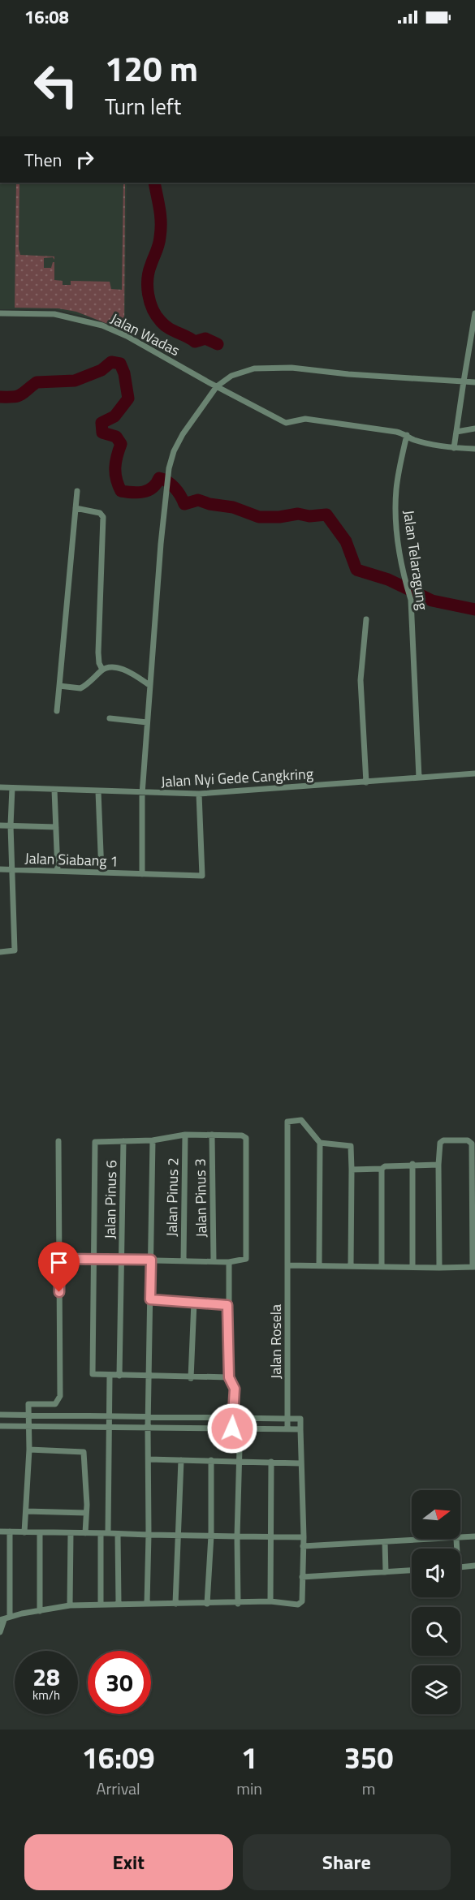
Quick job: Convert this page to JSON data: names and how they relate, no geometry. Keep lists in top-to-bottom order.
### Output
{
  "streets": {
    "street": [
      "Jalan Wadas",
      "Jalan Telaragung",
      "Jalan Nyi Gede Cangkring",
      "Jalan Siabang 1",
      "Jalan Pinus 2",
      "Jalan Pinus 3",
      "Jalan Pinus 6",
      "Jalan Rosela"
    ]
  },
  "crossings": [
    ["Jalan Wadas", "Jalan Telaragung"],
    ["Jalan Telaragung", "Jalan Nyi Gede Cangkring"],
    ["Jalan Nyi Gede Cangkring", "Jalan Siabang 1"]
  ],
  "north": "right",
  "page": {
    "status": "16:08",
    "turn": ["120 m", "Turn left"],
    "then": "Then",
    "speed": "28 km/h",
    "limit": "30",
    "eta": [
      "16:09",
      "Arrival",
      "1",
      "min",
      "350",
      "m"
    ],
    "buttons": ["Exit", "Share"]
  }
}
